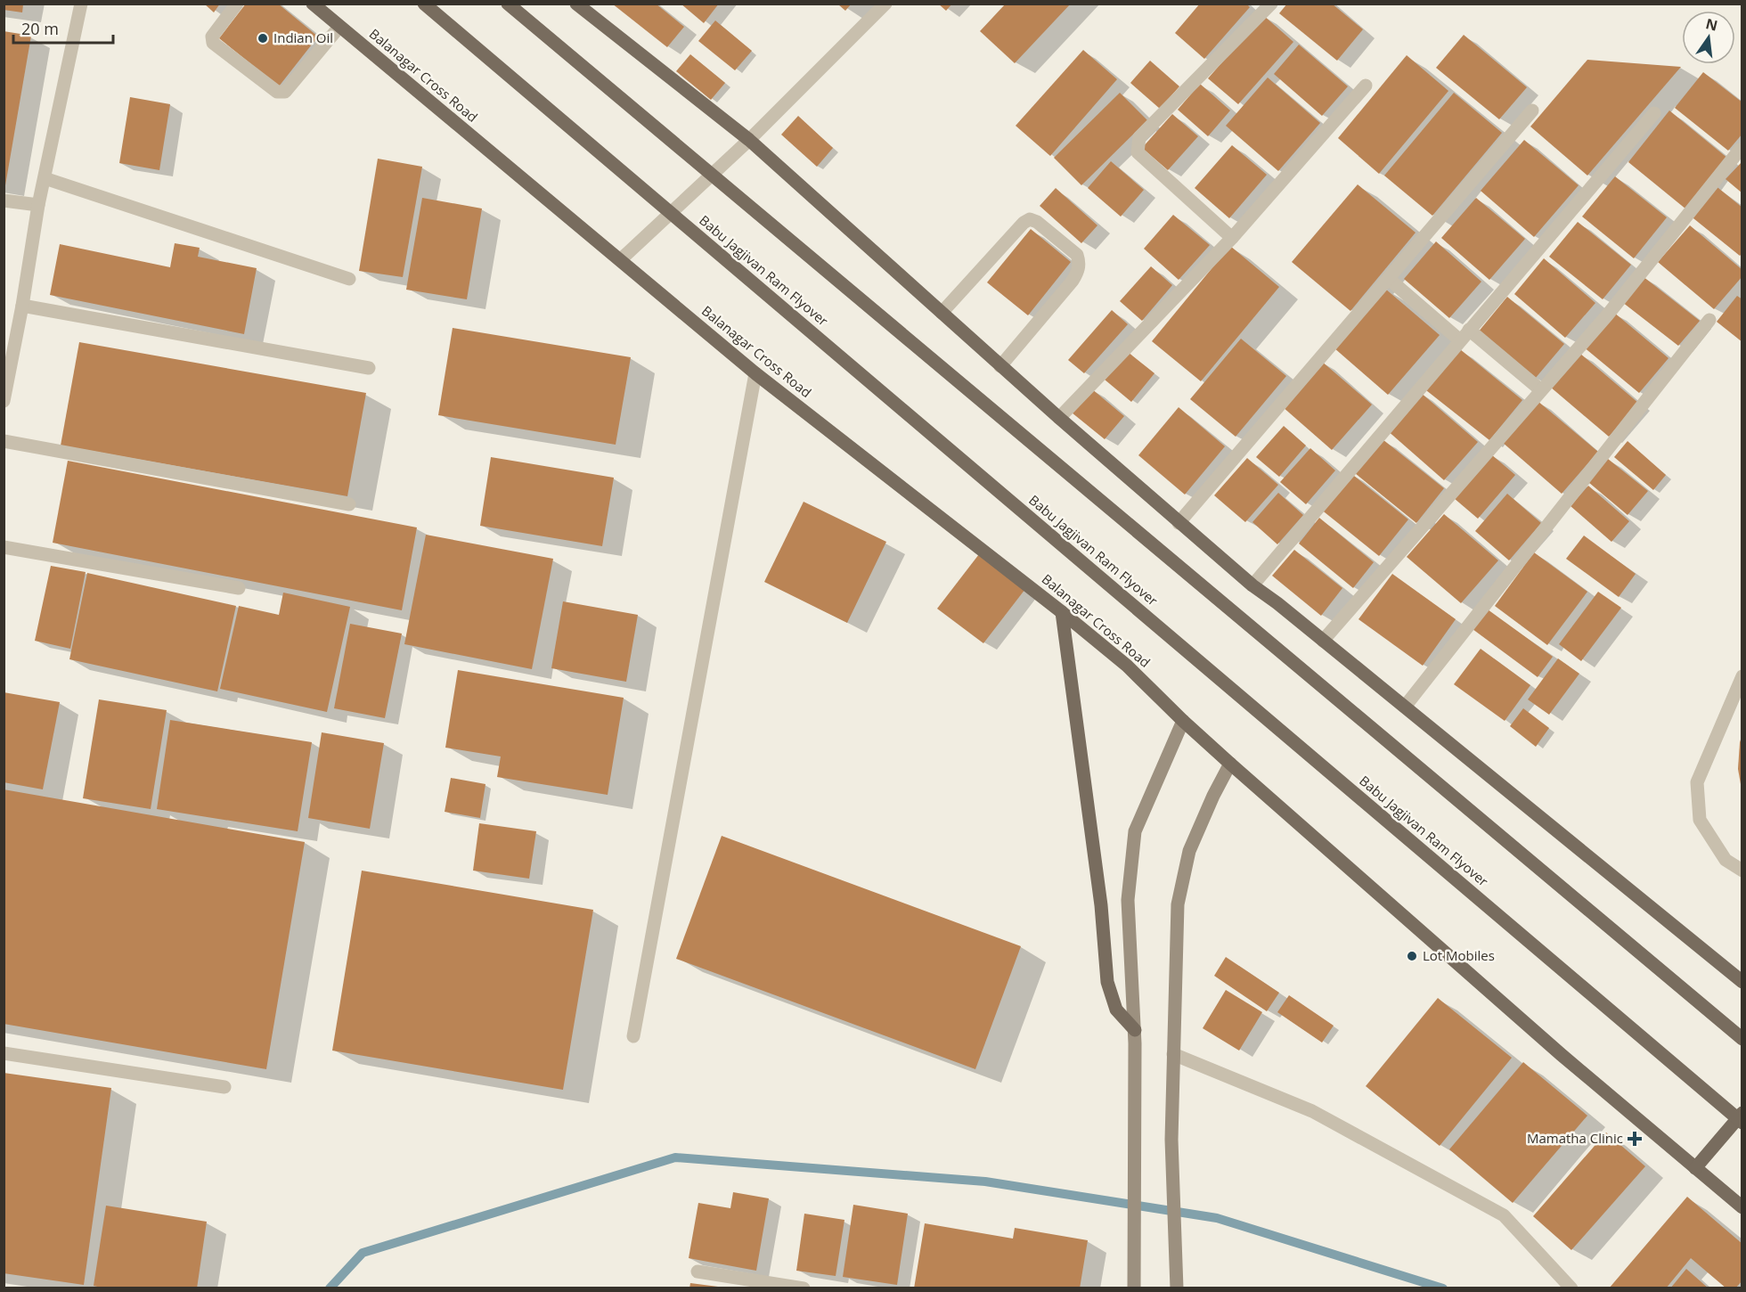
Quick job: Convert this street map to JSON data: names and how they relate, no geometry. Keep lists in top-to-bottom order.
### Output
{
  "streets": {
    "main road": ["Balanagar Cross Road", "Babu Jagjivan Ram Flyover"]
  },
  "places": {
    "other": ["Indian Oil", "Lot Mobiles"],
    "health": ["Mamatha Clinic"]
  },
  "scale_bar": "20 m",
  "north": "top"
}
